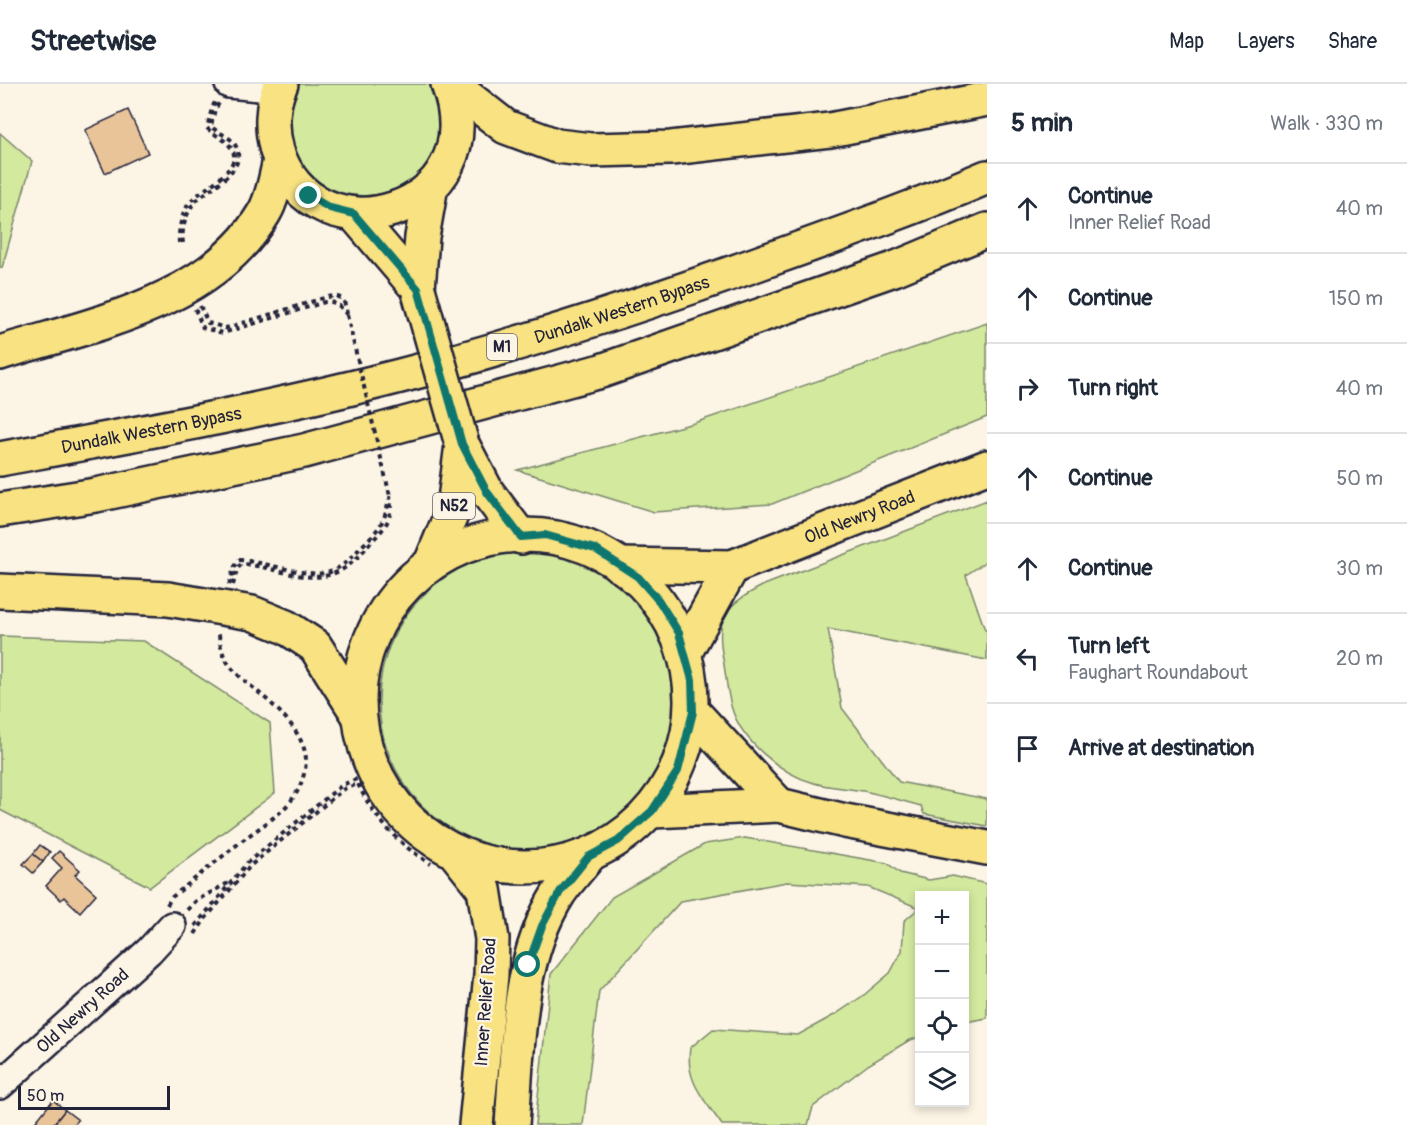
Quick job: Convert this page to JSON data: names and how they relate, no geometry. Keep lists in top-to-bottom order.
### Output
{
  "streets": {
    "main road": [
      "Dundalk Western Bypass",
      "M1",
      "N52",
      "Old Newry Road",
      "Inner Relief Road"
    ]
  },
  "crossings": [
    ["N52", "Old Newry Road"],
    ["N52", "Inner Relief Road"]
  ],
  "scale_bar": "50 m",
  "page": {
    "header": "Streetwise",
    "nav": ["Map", "Layers", "Share"],
    "heading": ["5 min", "Walk · 330 m"],
    "list": [
      ["Continue", "Inner Relief Road", "40 m"],
      ["Continue", "150 m"],
      ["Turn right", "40 m"],
      ["Continue", "50 m"],
      ["Continue", "30 m"],
      ["Turn left", "Faughart Roundabout", "20 m"],
      "Arrive at destination"
    ],
    "map_buttons": ["+", "−"],
    "scale": "50 m"
  }
}
